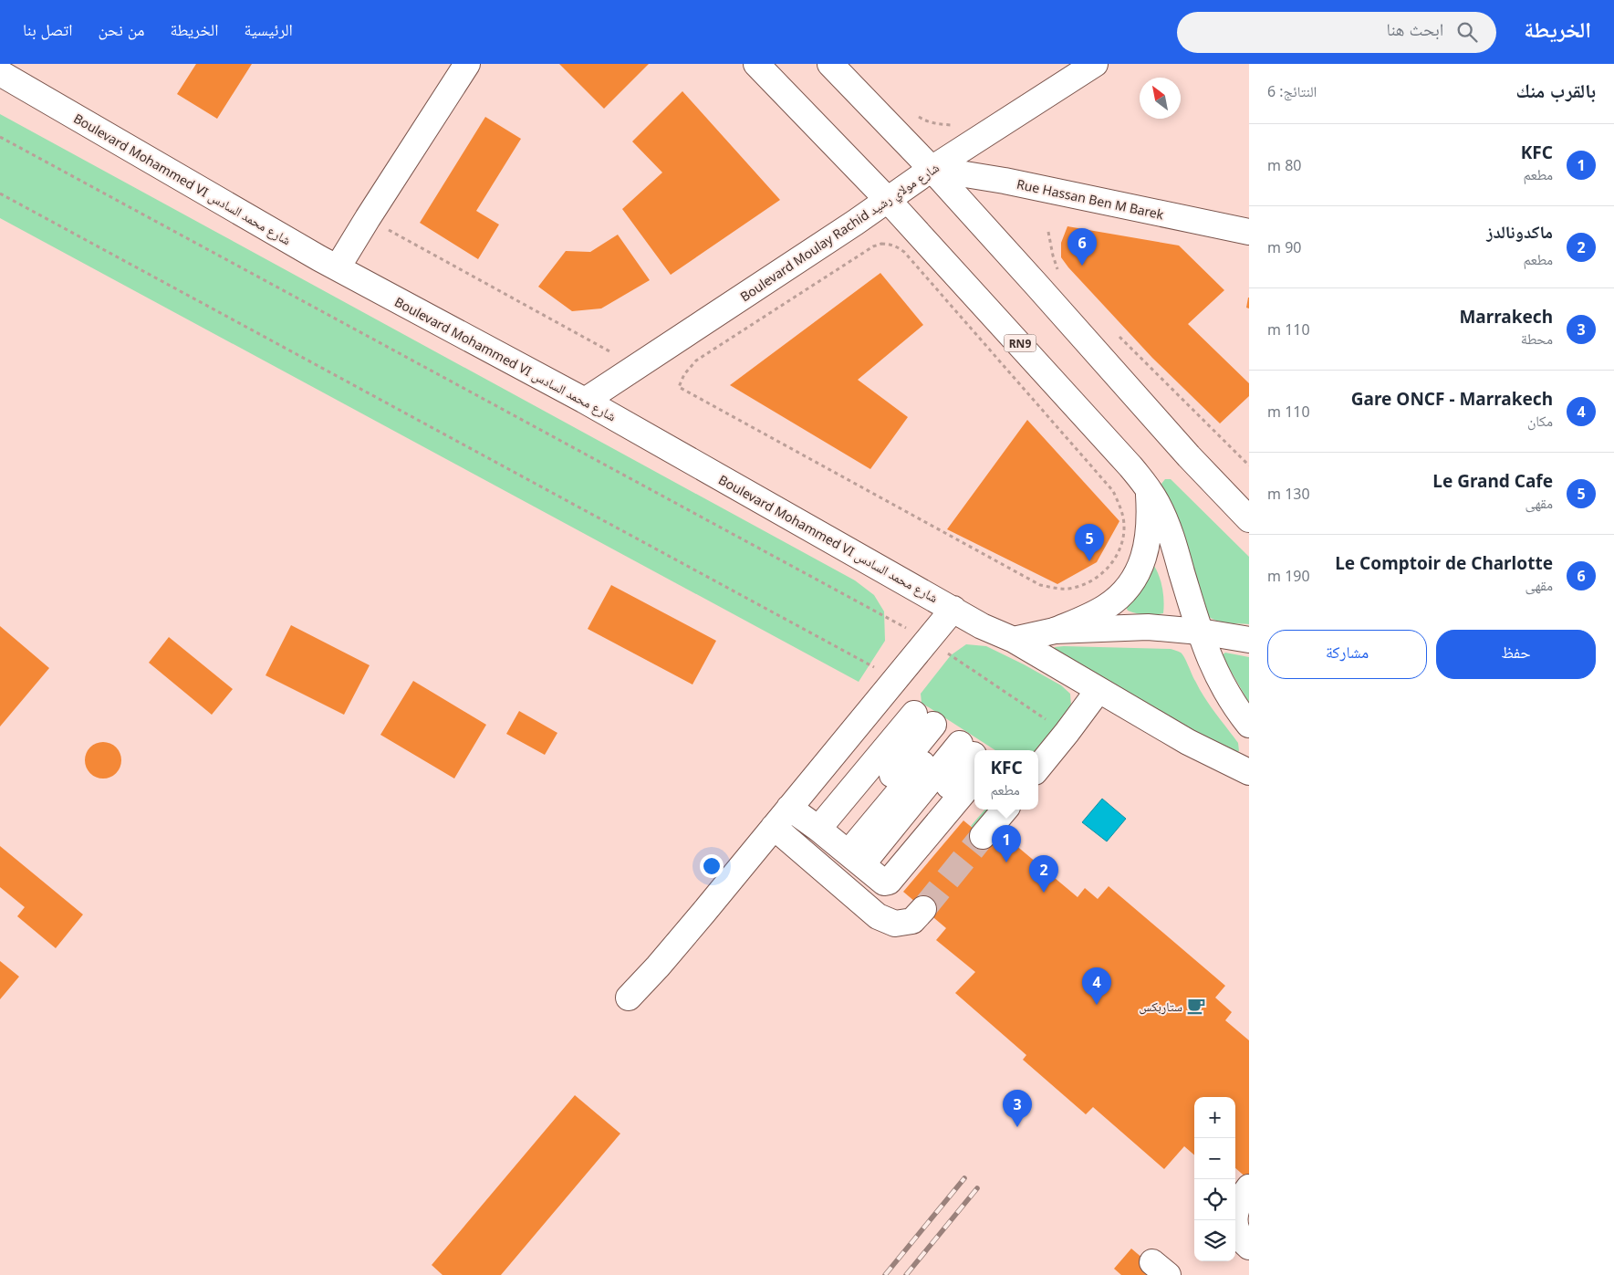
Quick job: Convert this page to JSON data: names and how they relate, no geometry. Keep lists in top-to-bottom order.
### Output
{
  "streets": {
    "street": [
      "Boulevard Mohammed VI شارع محمد السادس",
      "Rue Hassan Ben M Barek",
      "Boulevard Moulay Rachid شارع مولاي رشيد",
      "RN9"
    ]
  },
  "crossings": [
    ["Boulevard Mohammed VI شارع محمد السادس", "Boulevard Moulay Rachid شارع مولاي رشيد"],
    ["Rue Hassan Ben M Barek", "Boulevard Moulay Rachid شارع مولاي رشيد"],
    ["Boulevard Moulay Rachid شارع مولاي رشيد", "RN9"]
  ],
  "places": {
    "cafe": ["ستاربكس"]
  },
  "north": "top left",
  "page": {
    "header": "الخريطة",
    "search": "ابحث هنا",
    "nav": [
      "الرئيسية",
      "الخريطة",
      "من نحن",
      "اتصل بنا"
    ],
    "heading": ["بالقرب منك", "النتائج: 6"],
    "list": [
      {
        "mark": "1",
        "name": "KFC",
        "note": "مطعم",
        "value": "80 m"
      },
      {
        "mark": "2",
        "name": "ماكدونالدز",
        "note": "مطعم",
        "value": "90 m"
      },
      {
        "mark": "3",
        "name": "Marrakech",
        "note": "محطة",
        "value": "110 m"
      },
      {
        "mark": "4",
        "name": "Gare ONCF - Marrakech",
        "note": "مكان",
        "value": "110 m"
      },
      {
        "mark": "5",
        "name": "Le Grand Cafe",
        "note": "مقهى",
        "value": "130 m"
      },
      {
        "mark": "6",
        "name": "Le Comptoir de Charlotte",
        "note": "مقهى",
        "value": "190 m"
      }
    ],
    "pins": [
      "6",
      "5",
      "1",
      "2",
      "4",
      "3"
    ],
    "buttons": ["حفظ", "مشاركة"],
    "popup": ["KFC", "مطعم"],
    "map_buttons": ["+", "−"]
  }
}
